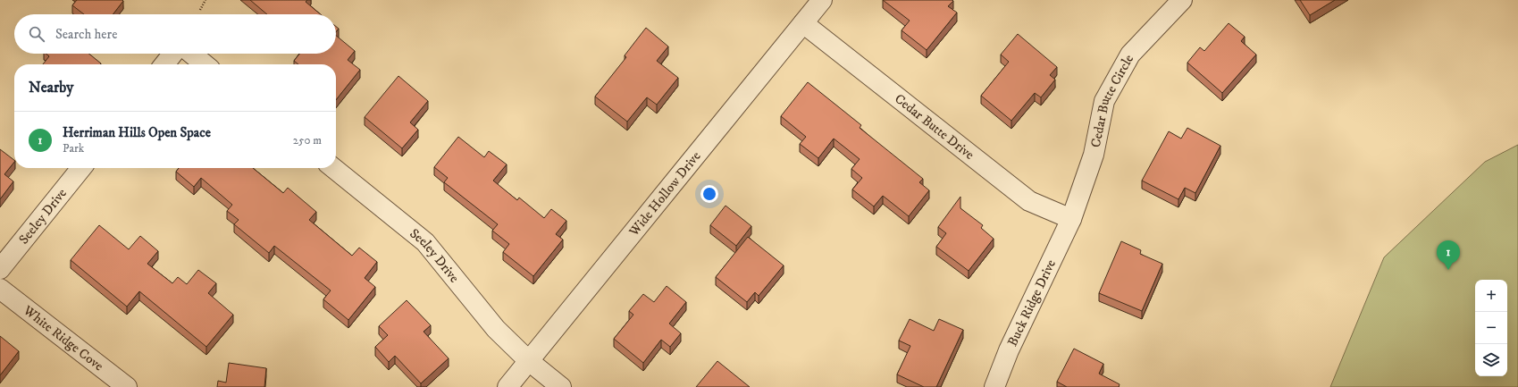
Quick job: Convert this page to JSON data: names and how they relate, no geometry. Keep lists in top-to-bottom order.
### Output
{
  "streets": {
    "street": [
      "Cedar Butte Circle",
      "Cedar Butte Drive",
      "Wide Hollow Drive",
      "Seeley Drive",
      "Buck Ridge Drive",
      "White Ridge Cove"
    ]
  },
  "crossings": [
    ["Cedar Butte Circle", "Cedar Butte Drive"],
    ["Cedar Butte Circle", "Buck Ridge Drive"],
    ["Cedar Butte Drive", "Wide Hollow Drive"],
    ["Cedar Butte Drive", "Buck Ridge Drive"],
    ["Wide Hollow Drive", "Seeley Drive"]
  ],
  "page": {
    "search": "Search here",
    "heading": "Nearby",
    "list": [
      {
        "mark": "1",
        "name": "Herriman Hills Open Space",
        "note": "Park",
        "value": "250 m"
      }
    ],
    "pins": "1",
    "map_buttons": ["+", "−"]
  }
}
